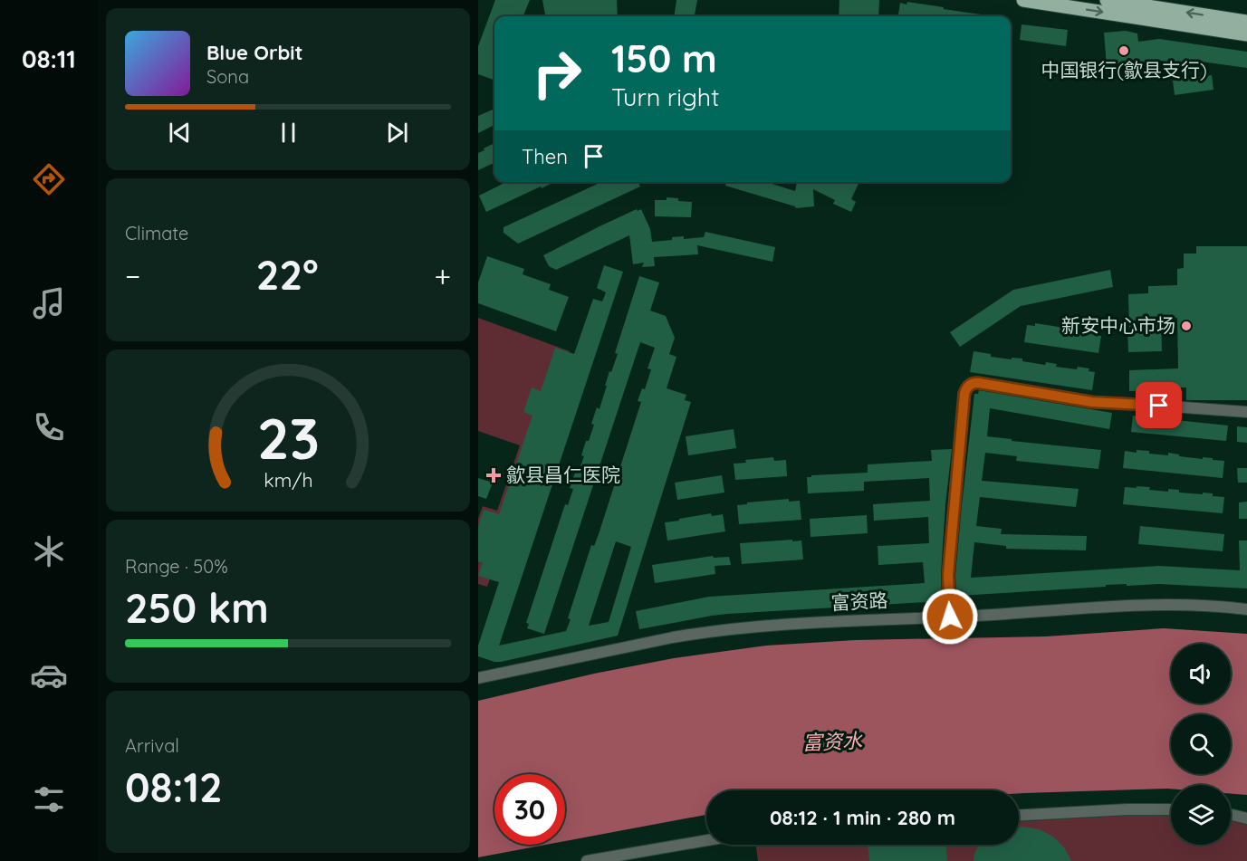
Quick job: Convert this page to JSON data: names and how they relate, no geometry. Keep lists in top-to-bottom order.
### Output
{
  "streets": {
    "street": ["富资路"]
  },
  "water": ["富资水"],
  "places": {
    "other": ["中国银行(歙县支行)", "新安中心市场"],
    "health": ["歙县昌仁医院"]
  },
  "page": {
    "tabs": "08:11",
    "turn": ["150 m", "Turn right"],
    "song": ["Blue Orbit", "Sona"],
    "then": "Then",
    "tile": [
      "Climate",
      ["Range · 50%", "250 km"],
      ["Arrival", "08:12"]
    ],
    "heat": ["−", "22°", "+"],
    "limit": "30",
    "trip": "08:12 · 1 min · 280 m",
    "gauge": ["23", "km/h"]
  }
}
